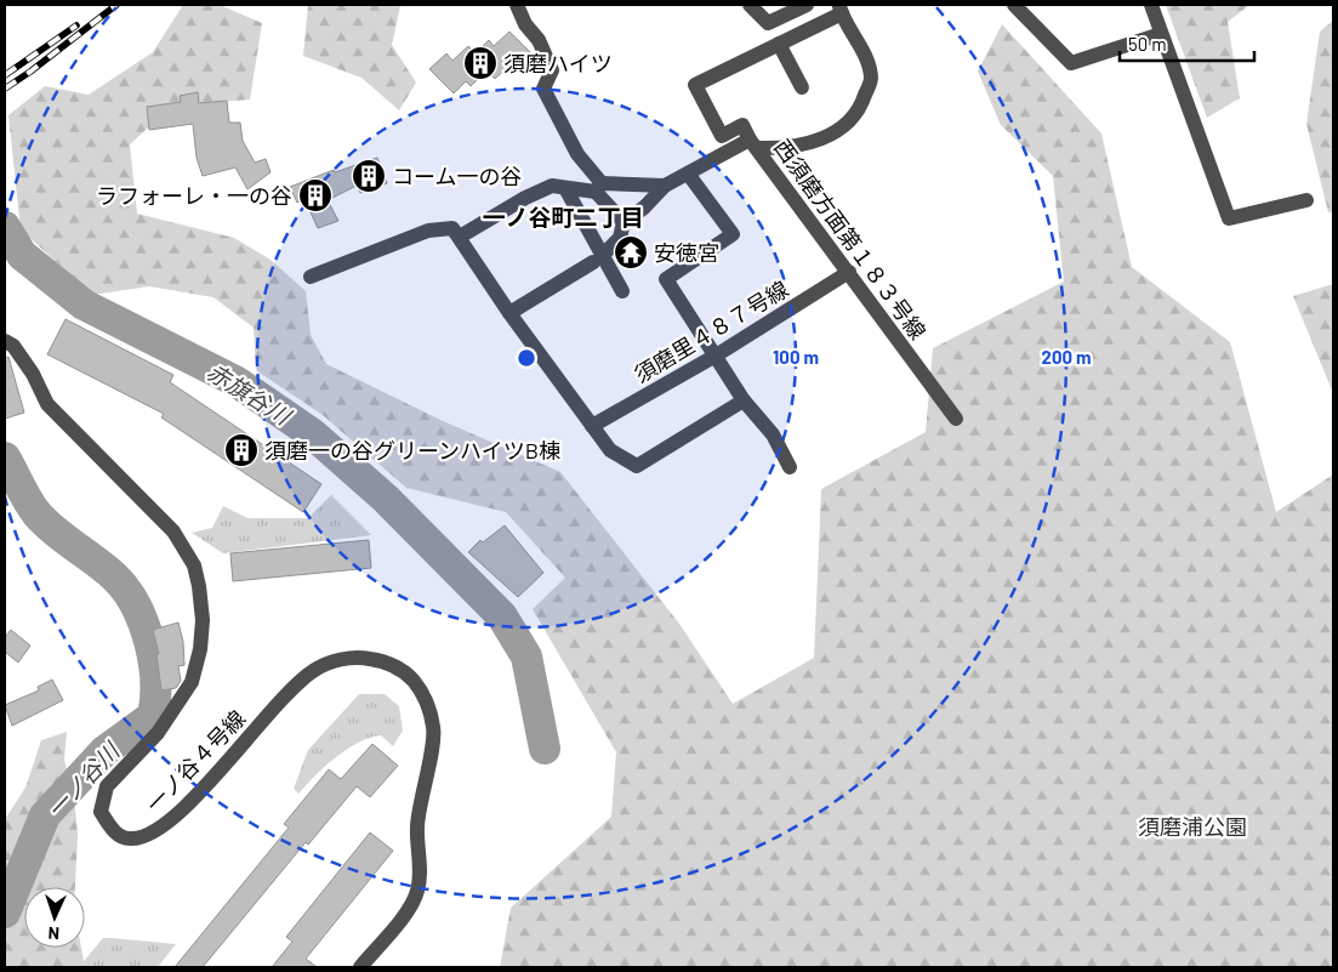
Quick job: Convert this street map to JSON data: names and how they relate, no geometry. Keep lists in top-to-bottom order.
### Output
{
  "streets": {
    "street": ["西須磨方面第１８３号線", "須磨里４８７号線", "一ノ谷４号線"]
  },
  "crossings": [
    ["西須磨方面第１８３号線", "須磨里４８７号線"]
  ],
  "districts": ["一ノ谷町二丁目"],
  "water": ["赤旗谷川", "一ノ谷川"],
  "parks": ["須磨浦公園"],
  "places": {
    "building": [
      "須磨ハイツ",
      "コーム一の谷",
      "ラフォーレ・一の谷",
      "須磨一の谷グリーンハイツB棟"
    ],
    "temple": ["安徳宮"]
  },
  "scale_bar": "50 m",
  "north": "bottom",
  "rings": ["100 m", "200 m"]
}
